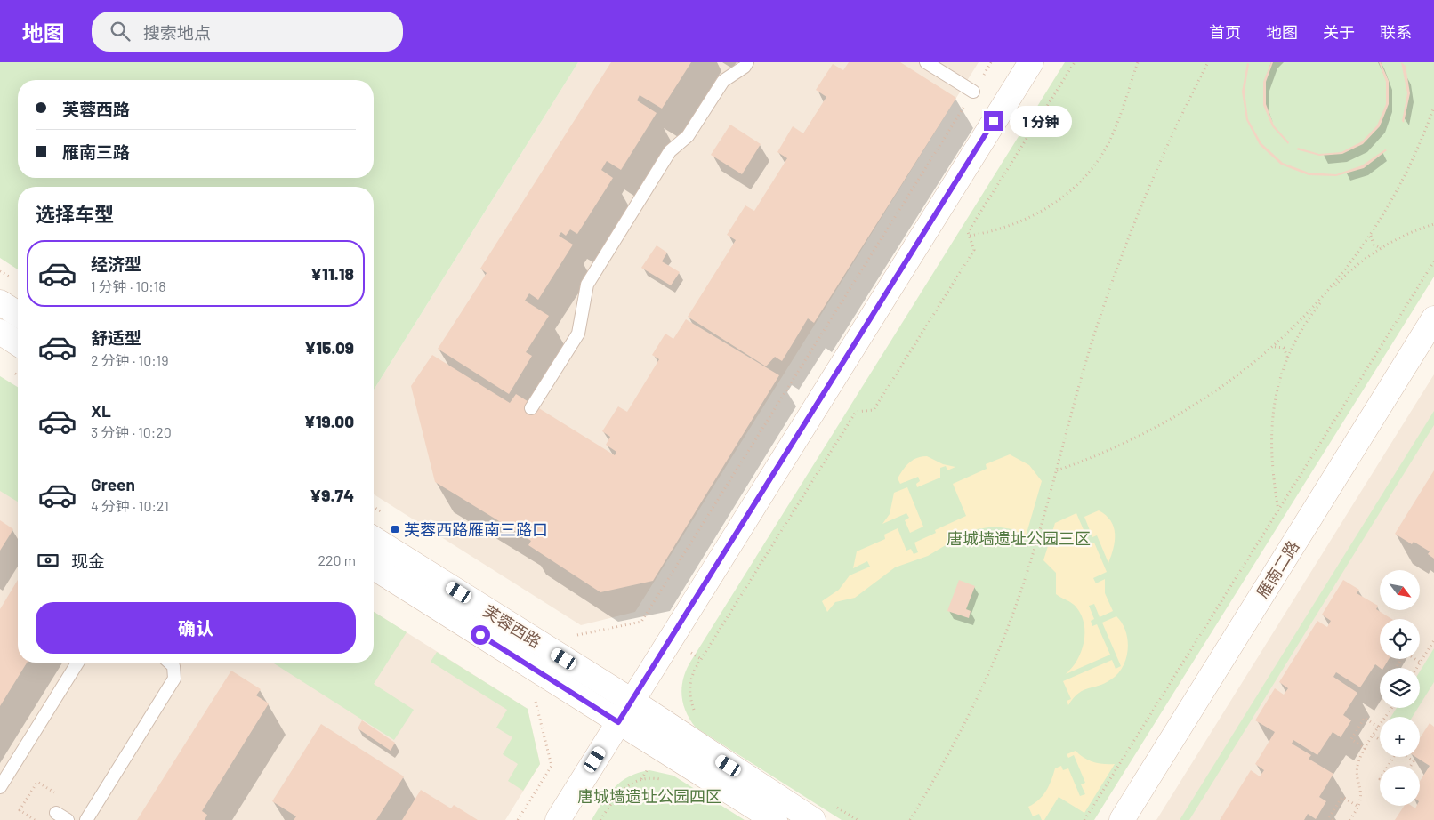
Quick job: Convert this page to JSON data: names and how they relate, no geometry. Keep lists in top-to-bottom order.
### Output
{
  "streets": {
    "street": ["雁南二路", "芙蓉西路"]
  },
  "parks": ["唐城墙遗址公园三区", "唐城墙遗址公园四区"],
  "places": {
    "transit": ["芙蓉西路雁南三路口"]
  },
  "north": "bottom right",
  "page": {
    "header": "地图",
    "search": "搜索地点",
    "nav": [
      "首页",
      "地图",
      "关于",
      "联系"
    ],
    "banner": ["芙蓉西路", "雁南三路"],
    "bubble": "1 分钟",
    "heading": "选择车型",
    "list": [
      {
        "name": "经济型",
        "note": "1 分钟 · 10:18",
        "value": "¥11.18"
      },
      {
        "name": "舒适型",
        "note": "2 分钟 · 10:19",
        "value": "¥15.09"
      },
      {
        "name": "XL",
        "note": "3 分钟 · 10:20",
        "value": "¥19.00"
      },
      {
        "name": "Green",
        "note": "4 分钟 · 10:21",
        "value": "¥9.74"
      }
    ],
    "pay": ["现金", "220 m"],
    "map_buttons": ["+", "−"],
    "buttons": "确认"
  }
}
